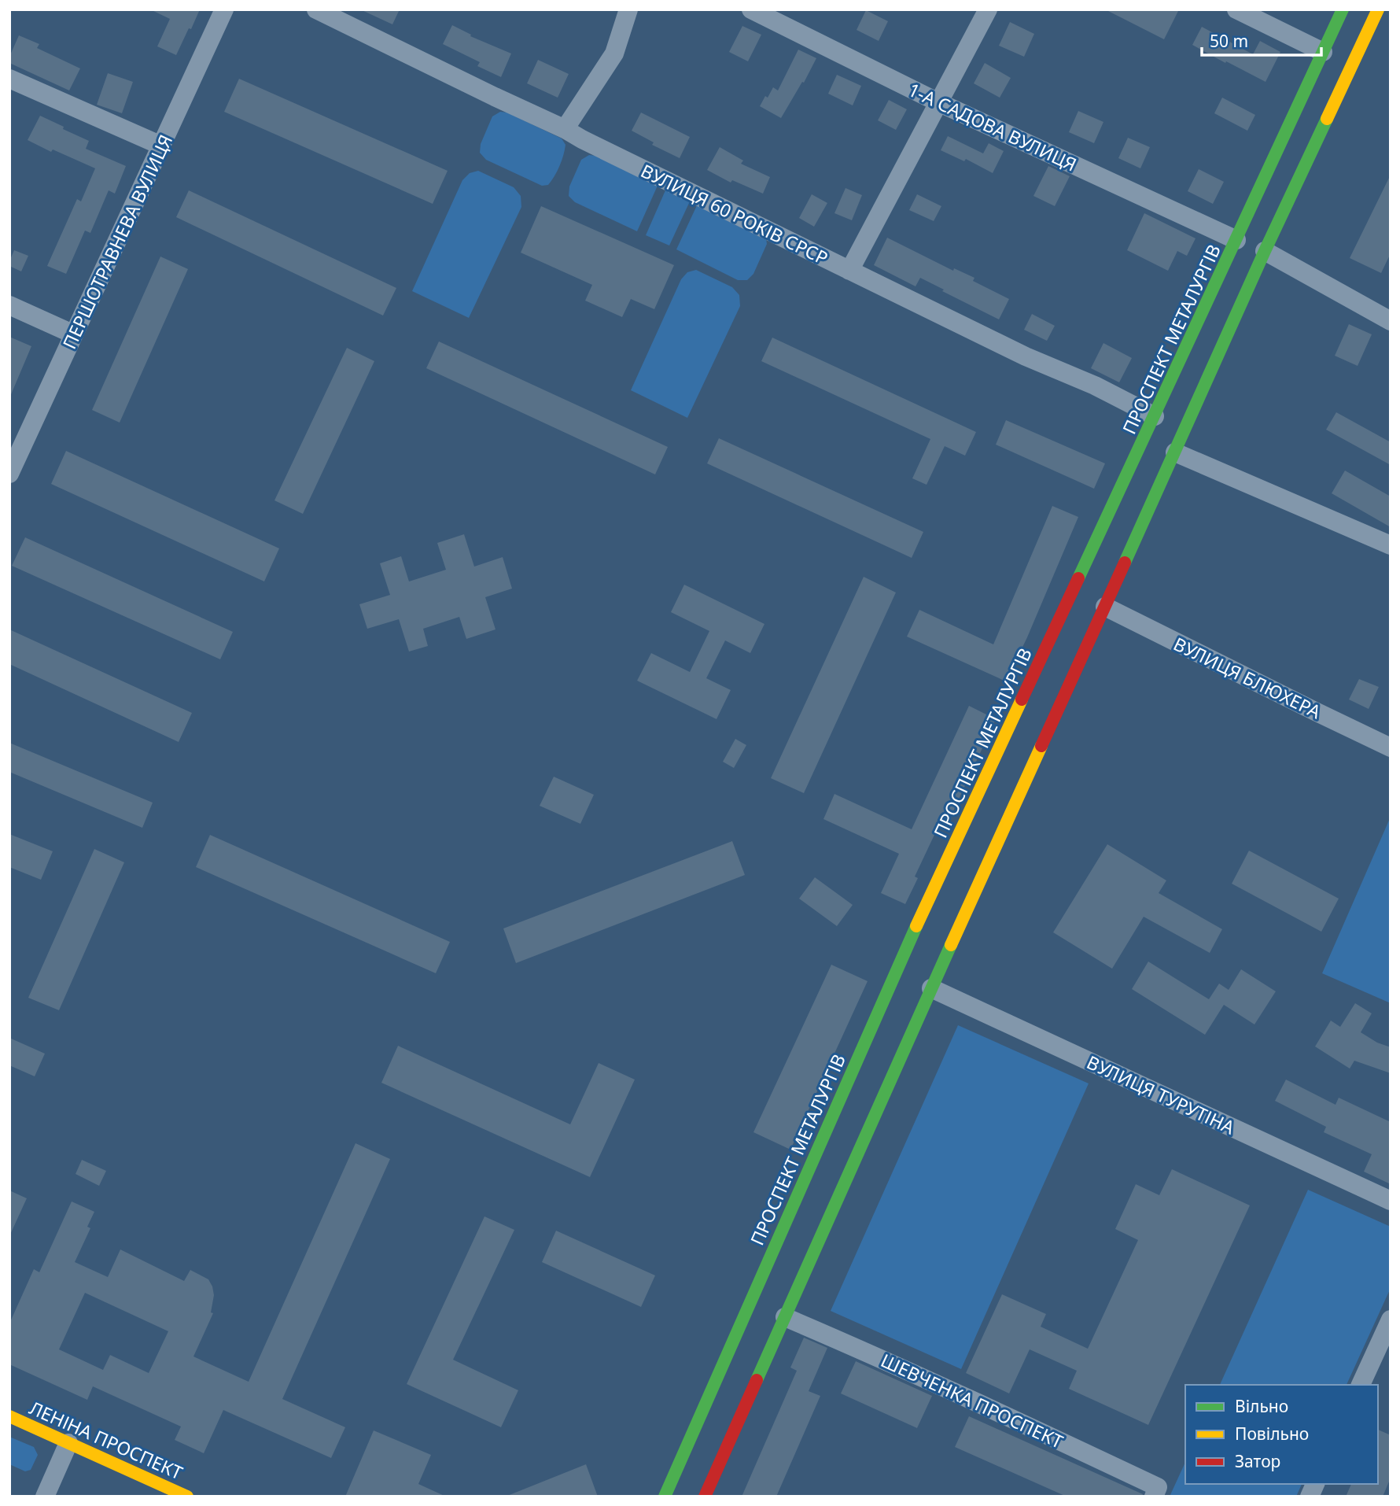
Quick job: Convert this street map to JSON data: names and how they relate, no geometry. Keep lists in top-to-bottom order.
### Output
{
  "streets": {
    "street": [
      "1-А САДОВА ВУЛИЦЯ",
      "ВУЛИЦЯ 60 РОКІВ СРСР",
      "ПЕРШОТРАВНЕВА ВУЛИЦЯ",
      "ПРОСПЕКТ МЕТАЛУРГІВ",
      "ВУЛИЦЯ БЛЮХЕРА",
      "ВУЛИЦЯ ТУРУТІНА",
      "ШЕВЧЕНКА ПРОСПЕКТ",
      "ЛЕНІНА ПРОСПЕКТ"
    ]
  },
  "crossings": [
    ["1-А САДОВА ВУЛИЦЯ", "ПРОСПЕКТ МЕТАЛУРГІВ"],
    ["ВУЛИЦЯ 60 РОКІВ СРСР", "ПРОСПЕКТ МЕТАЛУРГІВ"],
    ["ПРОСПЕКТ МЕТАЛУРГІВ", "ВУЛИЦЯ БЛЮХЕРА"],
    ["ПРОСПЕКТ МЕТАЛУРГІВ", "ВУЛИЦЯ ТУРУТІНА"],
    ["ПРОСПЕКТ МЕТАЛУРГІВ", "ШЕВЧЕНКА ПРОСПЕКТ"]
  ],
  "legend": ["Вільно", "Повільно", "Затор"],
  "scale_bar": "50 m"
}
